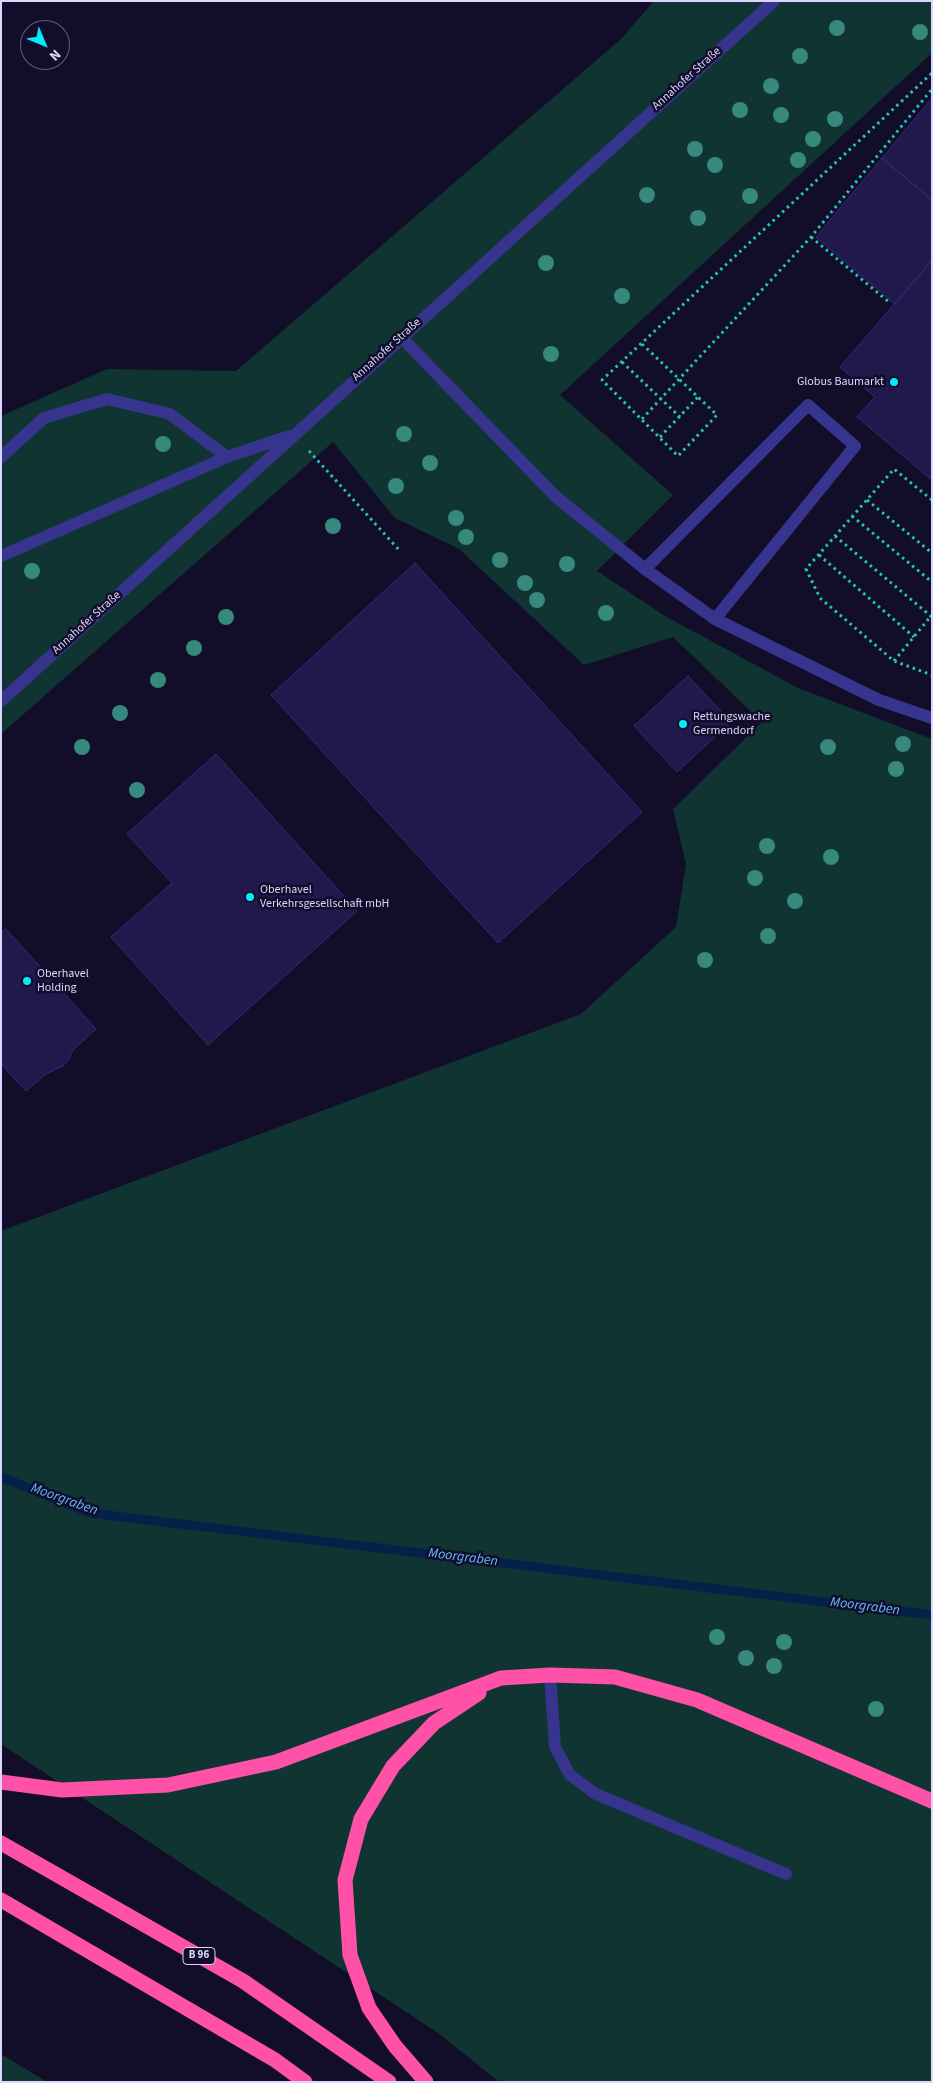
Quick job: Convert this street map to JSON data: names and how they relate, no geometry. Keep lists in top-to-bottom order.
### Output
{
  "streets": {
    "highway": ["B 96"],
    "street": ["Annahofer Straße"]
  },
  "water": ["Moorgraben"],
  "places": [
    "Globus Baumarkt",
    "Rettungswache Germendorf",
    "Oberhavel Verkehrsgesellschaft mbH",
    "Oberhavel Holding"
  ],
  "north": "bottom right"
}
